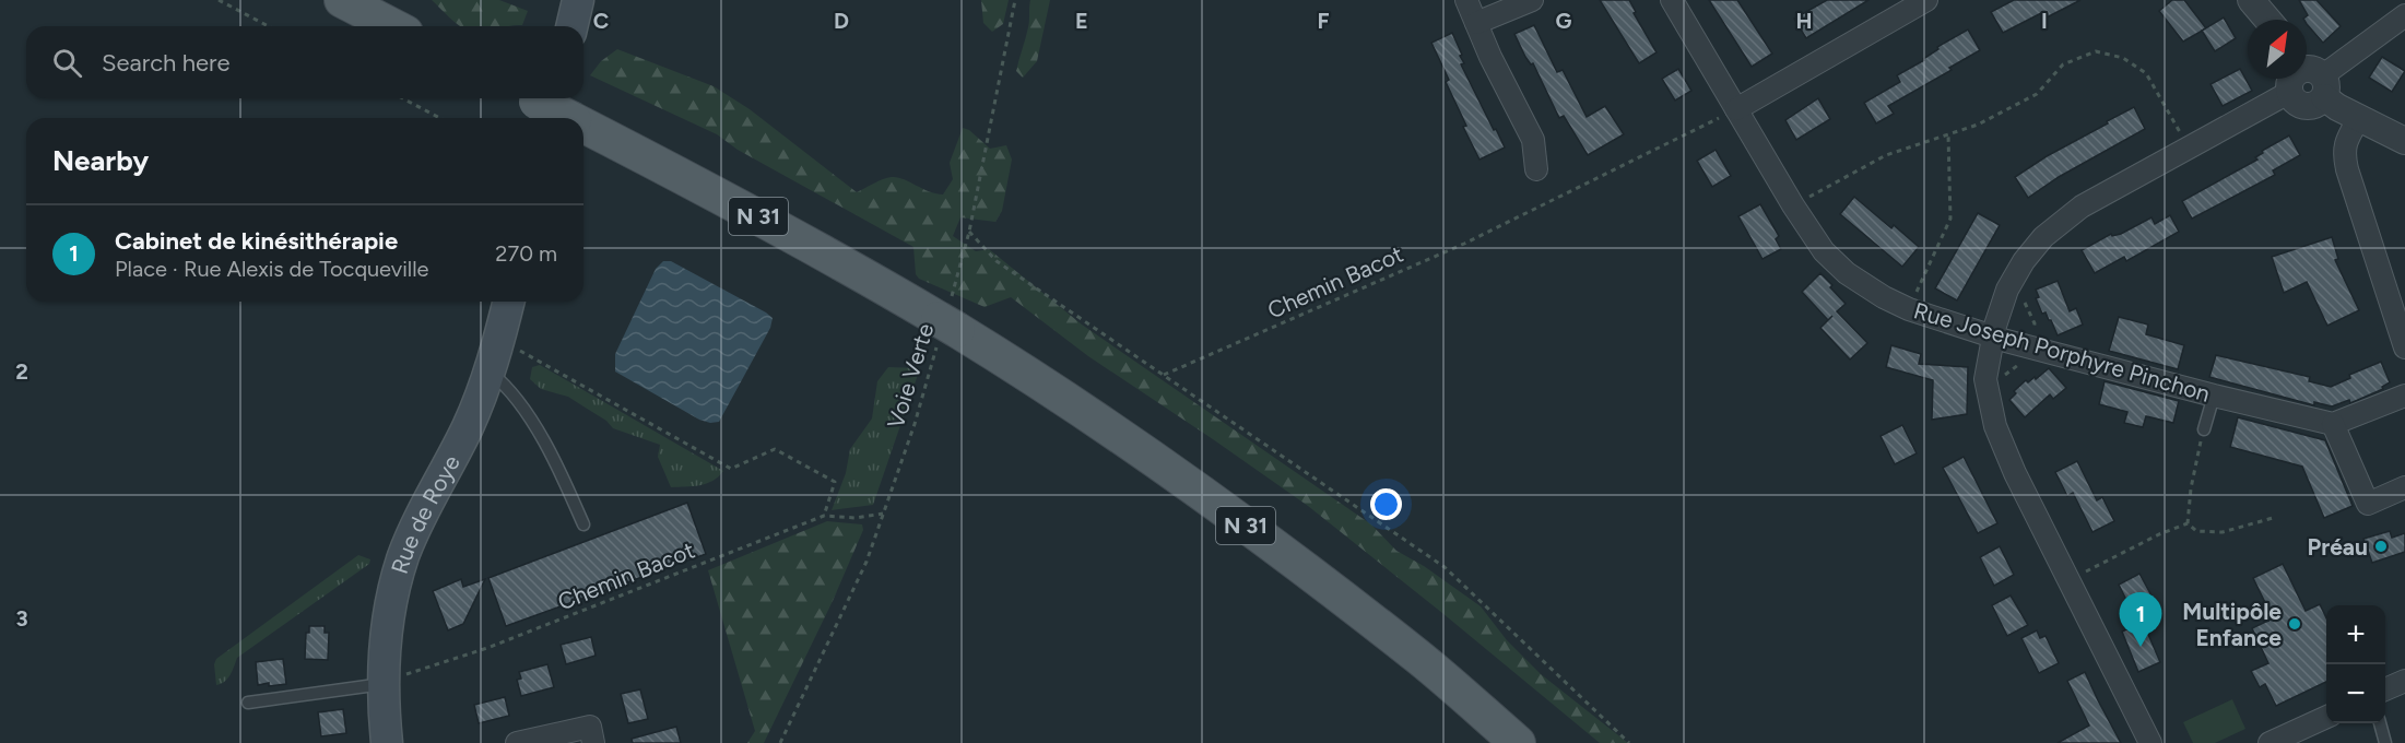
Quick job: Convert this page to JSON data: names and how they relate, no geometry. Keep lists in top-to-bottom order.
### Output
{
  "streets": {
    "main road": ["N 31", "Rue de Roye"],
    "street": ["Rue Joseph Porphyre Pinchon"],
    "path": ["Chemin Bacot", "Voie Verte"]
  },
  "crossings": [
    ["N 31", "Voie Verte"],
    ["Chemin Bacot", "Rue Joseph Porphyre Pinchon"],
    ["Chemin Bacot", "Voie Verte"],
    ["Chemin Bacot", "Rue de Roye"]
  ],
  "places": ["Préau", "Multipôle Enfance"],
  "north": "top right",
  "page": {
    "search": "Search here",
    "heading": "Nearby",
    "list": [
      {
        "mark": "1",
        "name": "Cabinet de kinésithérapie",
        "note": "Place · Rue Alexis de Tocqueville",
        "value": "270 m"
      }
    ],
    "pins": "1",
    "map_buttons": ["+", "−"]
  },
  "grid": {
    "columns": [
      "C",
      "D",
      "E",
      "F",
      "G",
      "H",
      "I"
    ],
    "rows": ["2", "3"]
  }
}
